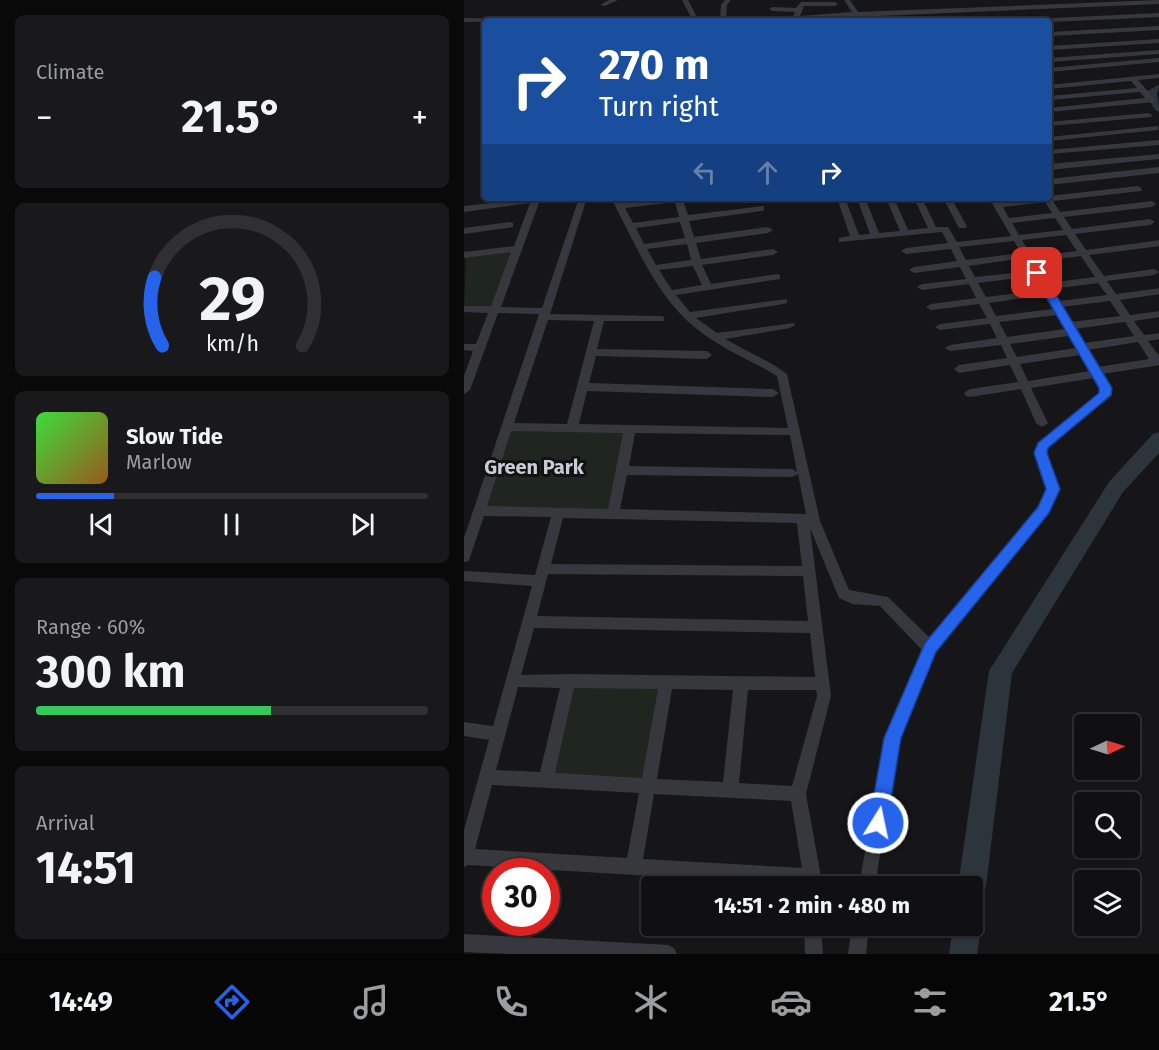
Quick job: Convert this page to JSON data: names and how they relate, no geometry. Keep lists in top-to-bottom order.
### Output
{
  "districts": ["Green Park"],
  "north": "right",
  "page": {
    "tile": [
      "Climate",
      ["Range · 60%", "300 km"],
      ["Arrival", "14:51"]
    ],
    "turn": ["270 m", "Turn right"],
    "heat": ["−", "21.5°", "+"],
    "song": ["Slow Tide", "Marlow"],
    "limit": "30",
    "trip": "14:51 · 2 min · 480 m",
    "tabs": ["14:49", "21.5°"],
    "gauge": ["29", "km/h"]
  }
}
